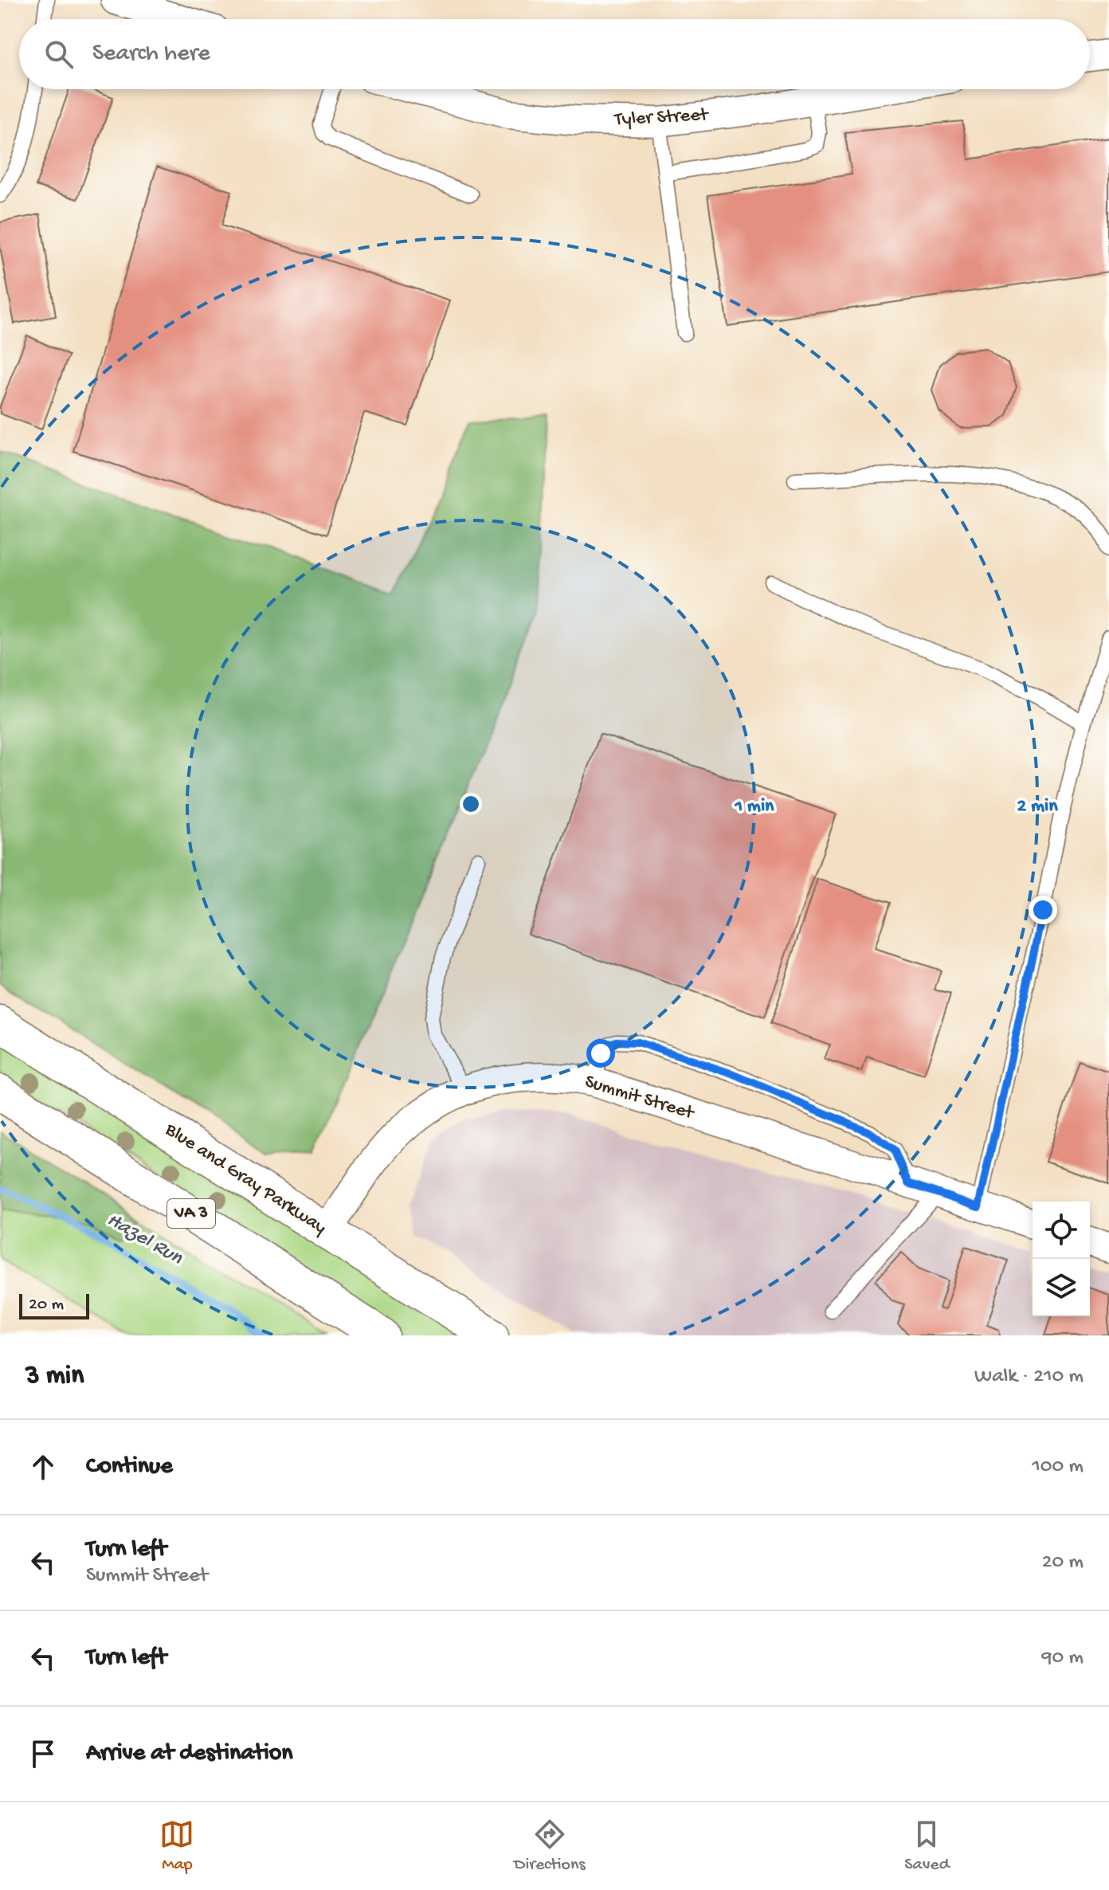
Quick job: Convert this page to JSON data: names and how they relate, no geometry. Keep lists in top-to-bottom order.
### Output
{
  "streets": {
    "highway": ["Blue and Gray Parkway", "VA 3"],
    "street": ["Tyler Street", "Summit Street"]
  },
  "crossings": [
    ["Summit Street", "Blue and Gray Parkway"]
  ],
  "water": ["Hazel Run"],
  "scale_bar": "20 m",
  "page": {
    "search": "Search here",
    "scale": "20 m",
    "heading": ["3 min", "Walk · 210 m"],
    "list": [
      ["Continue", "100 m"],
      ["Turn left", "Summit Street", "20 m"],
      ["Turn left", "90 m"],
      "Arrive at destination"
    ],
    "nav": ["Map", "Directions", "Saved"]
  },
  "rings": ["1 min", "2 min"]
}
